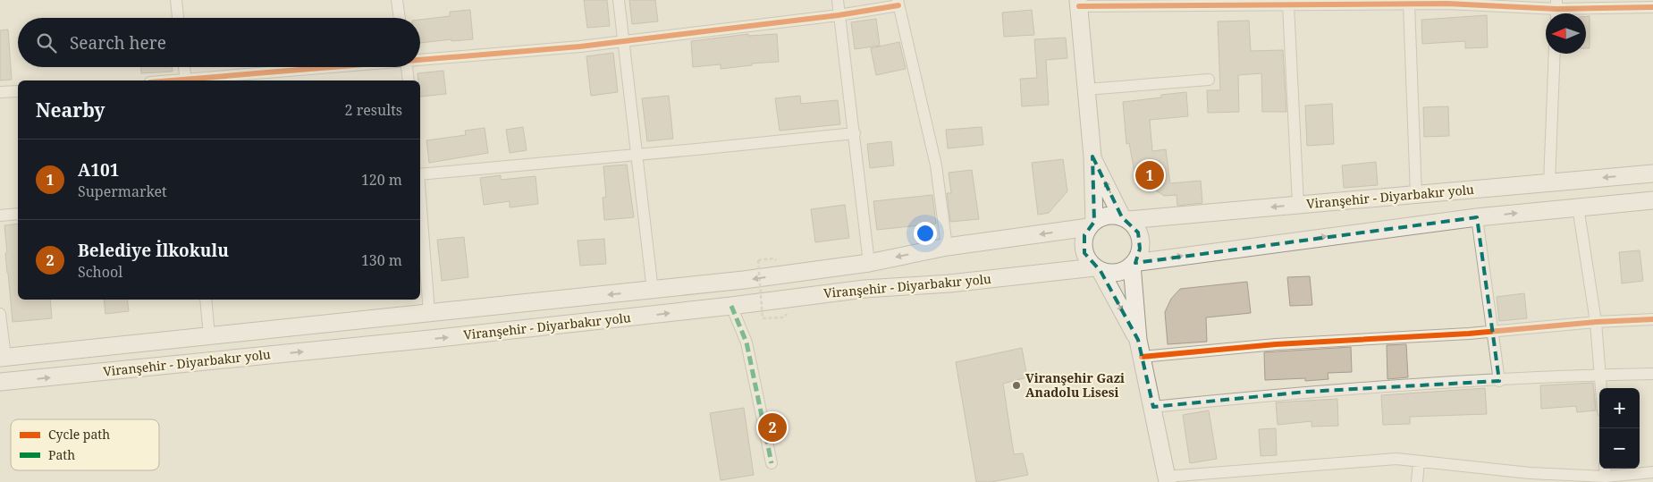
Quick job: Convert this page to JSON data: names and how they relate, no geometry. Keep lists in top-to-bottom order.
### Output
{
  "streets": {
    "main road": ["Viranşehir - Diyarbakır yolu"]
  },
  "places": ["Viranşehir Gazi Anadolu Lisesi"],
  "legend": ["Cycle path", "Path"],
  "north": "left",
  "page": {
    "search": "Search here",
    "heading": ["Nearby", "2 results"],
    "list": [
      {
        "mark": "1",
        "name": "A101",
        "note": "Supermarket",
        "value": "120 m"
      },
      {
        "mark": "2",
        "name": "Belediye İlkokulu",
        "note": "School",
        "value": "130 m"
      }
    ],
    "pins": ["1", "2"],
    "map_buttons": ["+", "−"]
  }
}
